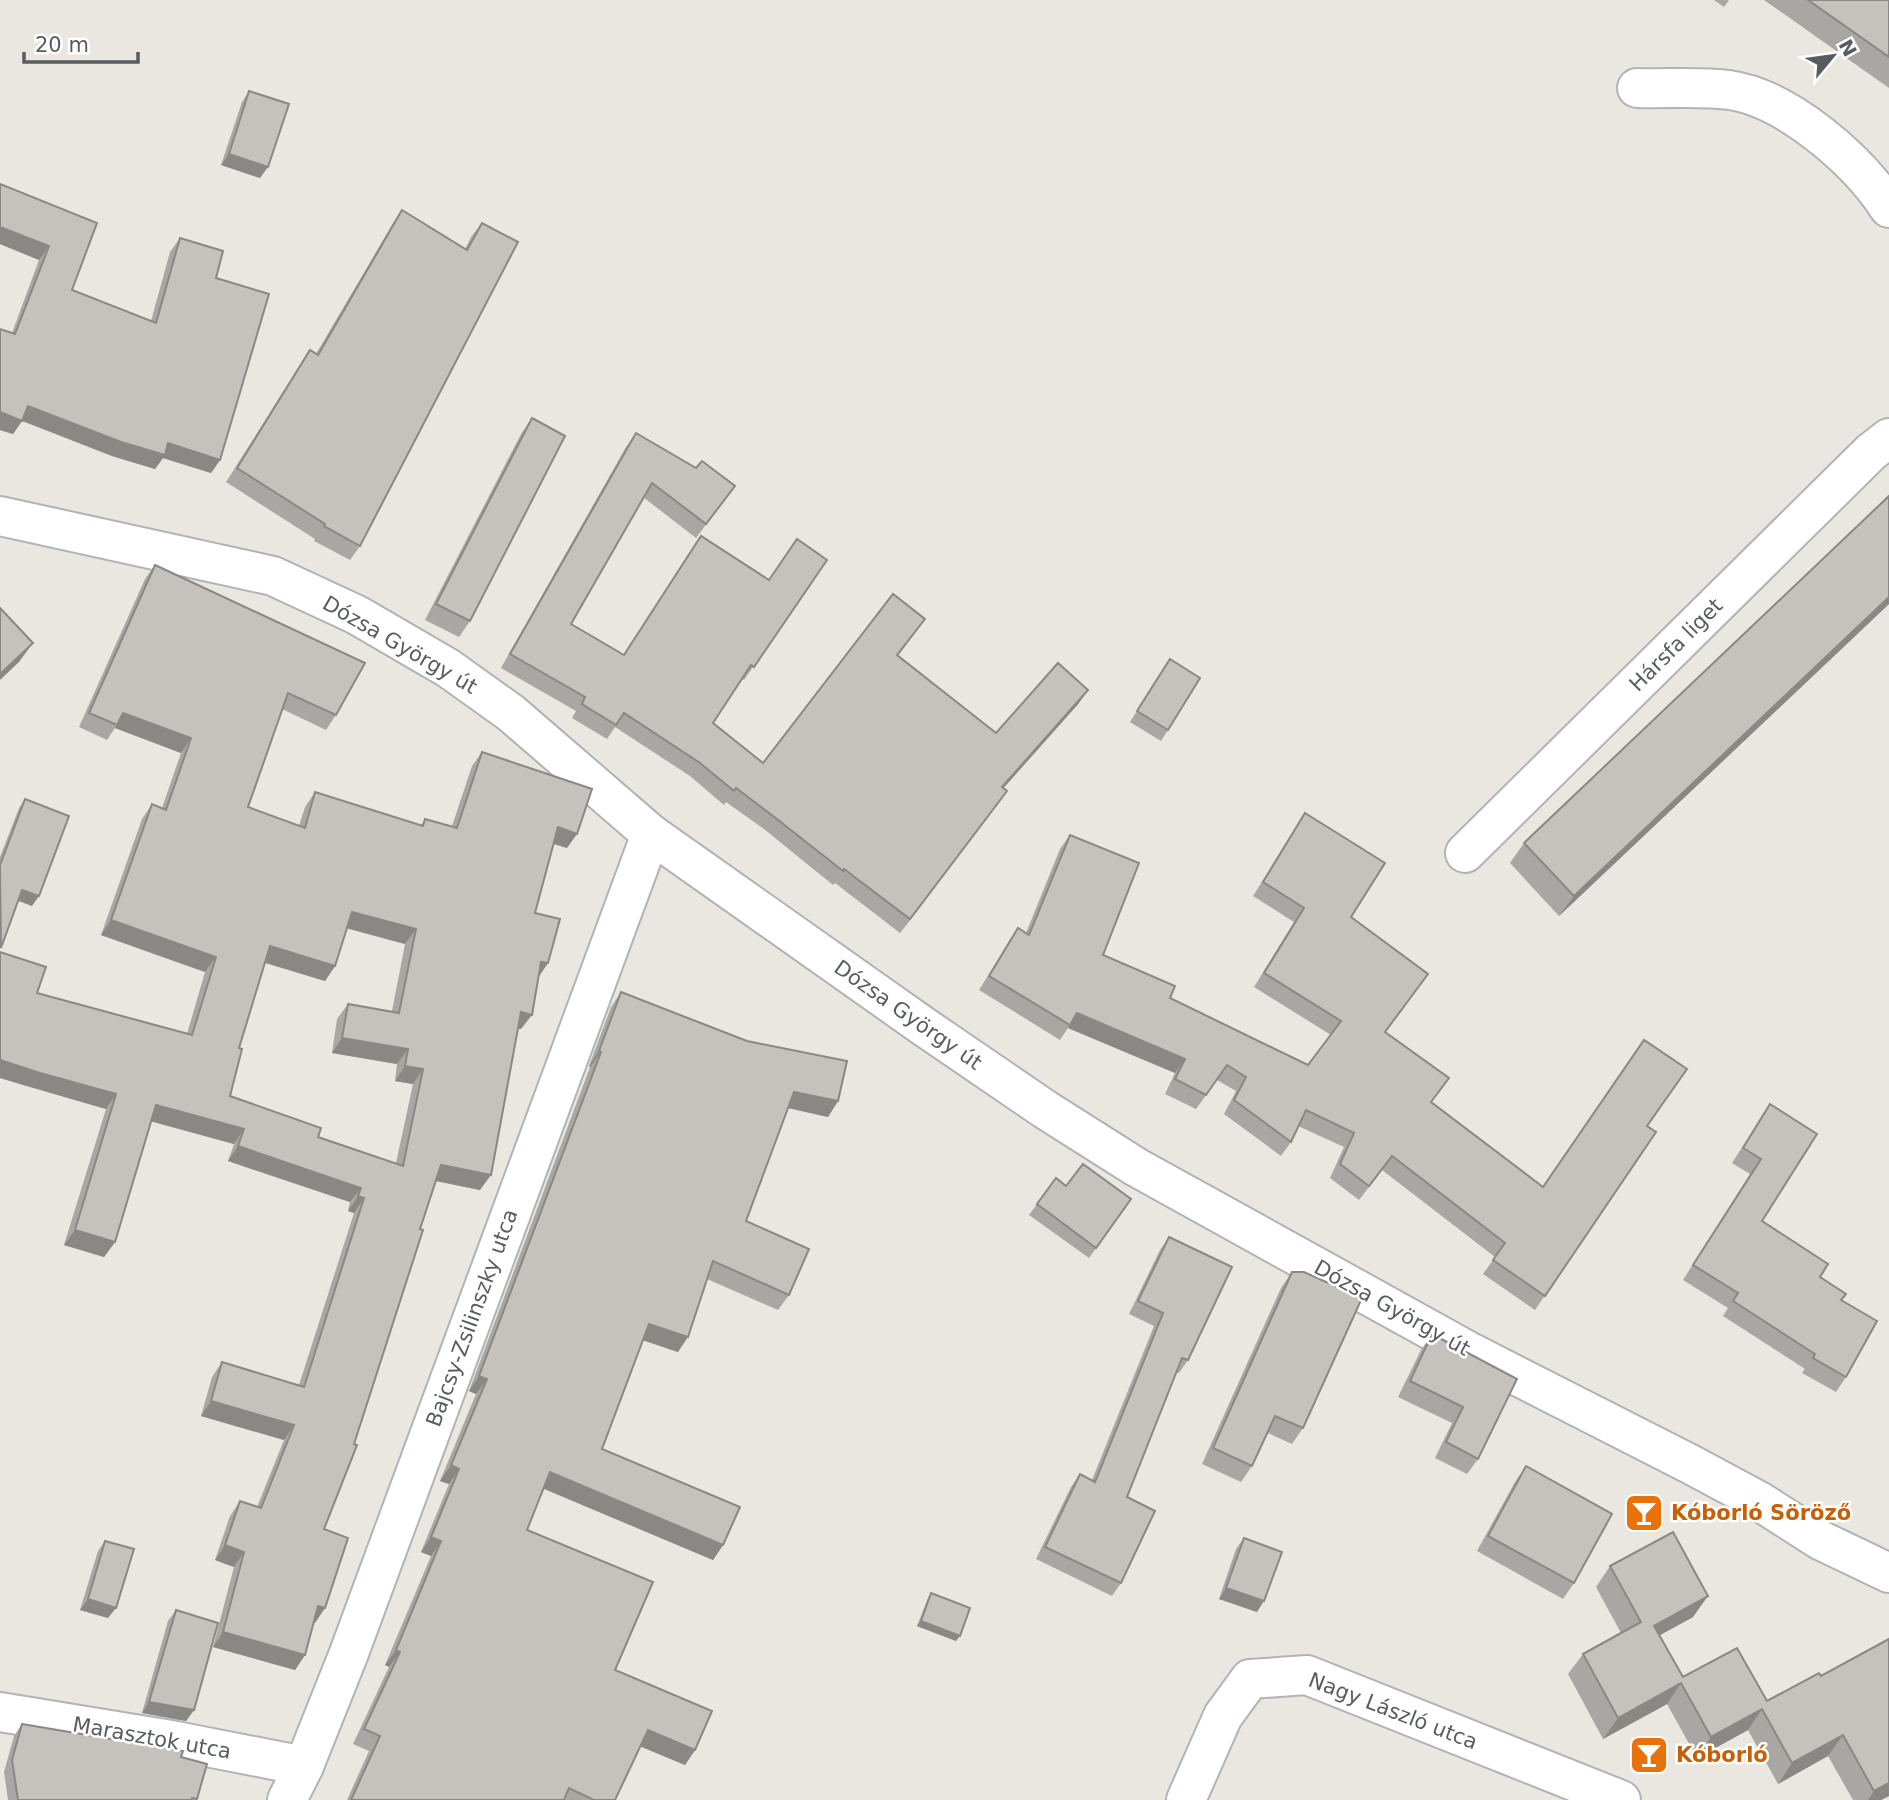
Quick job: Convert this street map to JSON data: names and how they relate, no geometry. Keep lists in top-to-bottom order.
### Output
{
  "streets": {
    "street": [
      "Dózsa György út",
      "Hársfa liget",
      "Bajcsy-Zsilinszky utca",
      "Nagy László utca",
      "Marasztok utca"
    ]
  },
  "crossings": [
    ["Dózsa György út", "Bajcsy-Zsilinszky utca"],
    ["Bajcsy-Zsilinszky utca", "Marasztok utca"]
  ],
  "places": {
    "bar": ["Kóborló Söröző", "Kóborló"]
  },
  "scale_bar": "20 m",
  "north": "top right"
}
